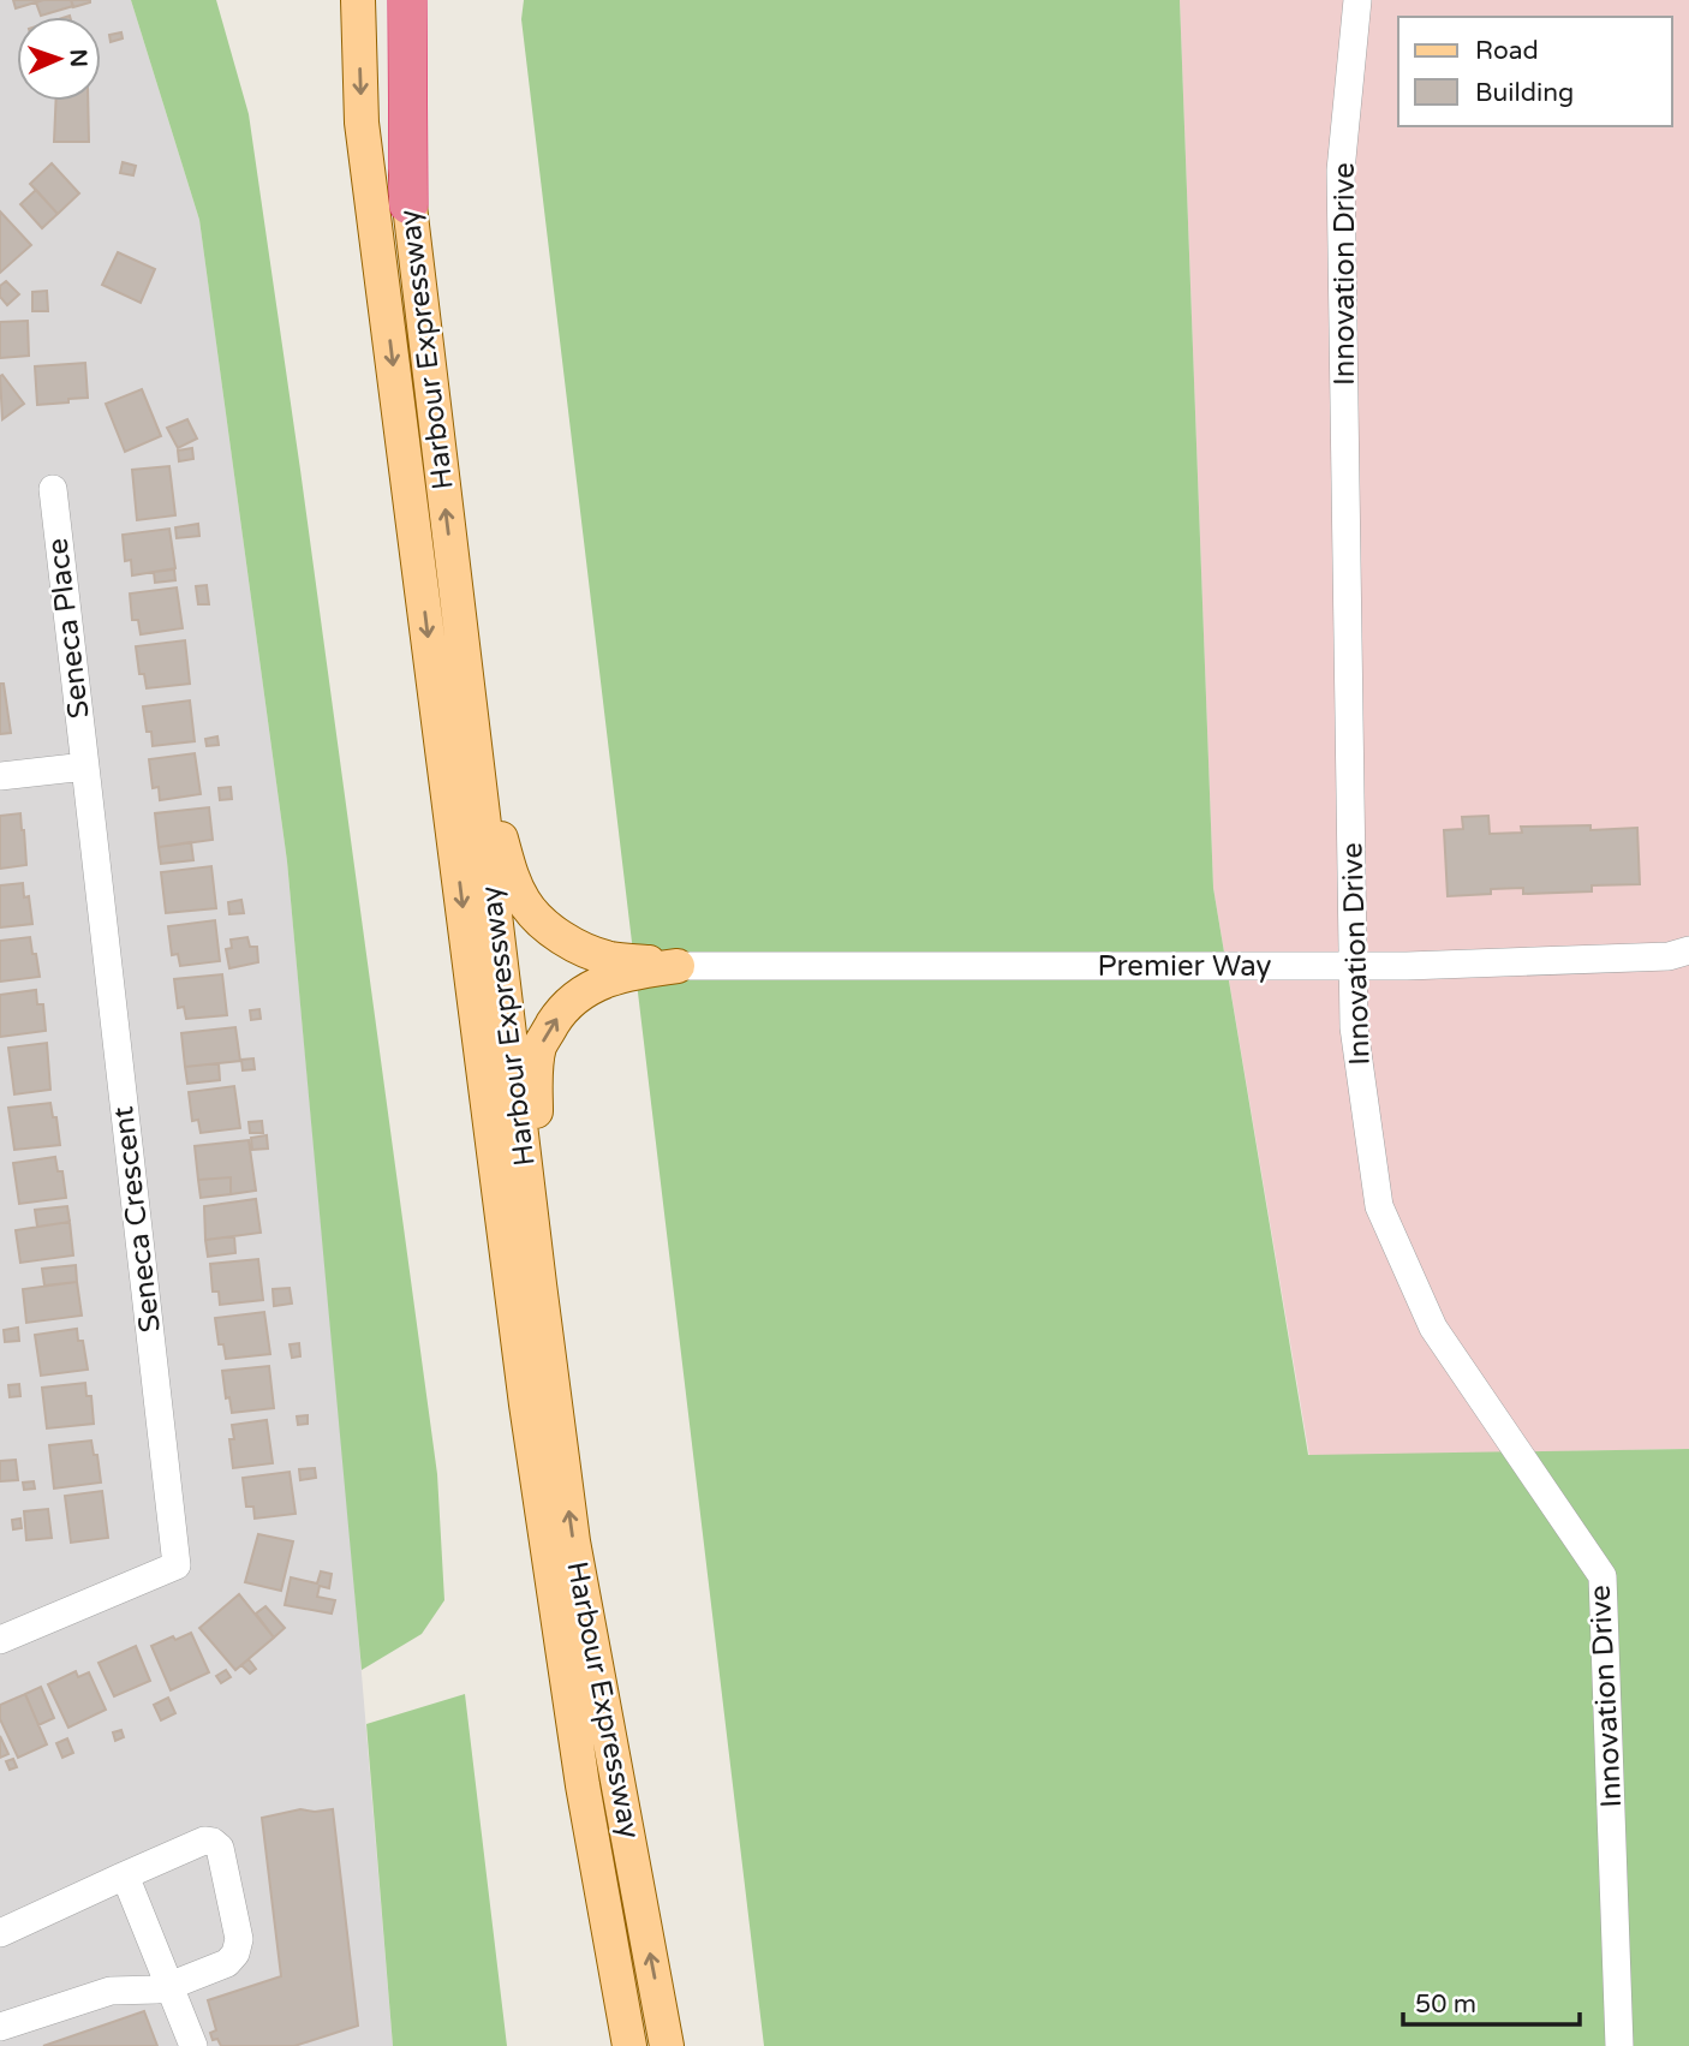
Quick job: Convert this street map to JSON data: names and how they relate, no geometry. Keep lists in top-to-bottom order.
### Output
{
  "streets": {
    "main road": ["Harbour Expressway"],
    "street": [
      "Innovation Drive",
      "Seneca Place",
      "Premier Way",
      "Seneca Crescent"
    ]
  },
  "crossings": [
    ["Innovation Drive", "Premier Way"],
    ["Seneca Place", "Seneca Crescent"]
  ],
  "legend": ["Road", "Building"],
  "scale_bar": "50 m",
  "north": "right"
}
